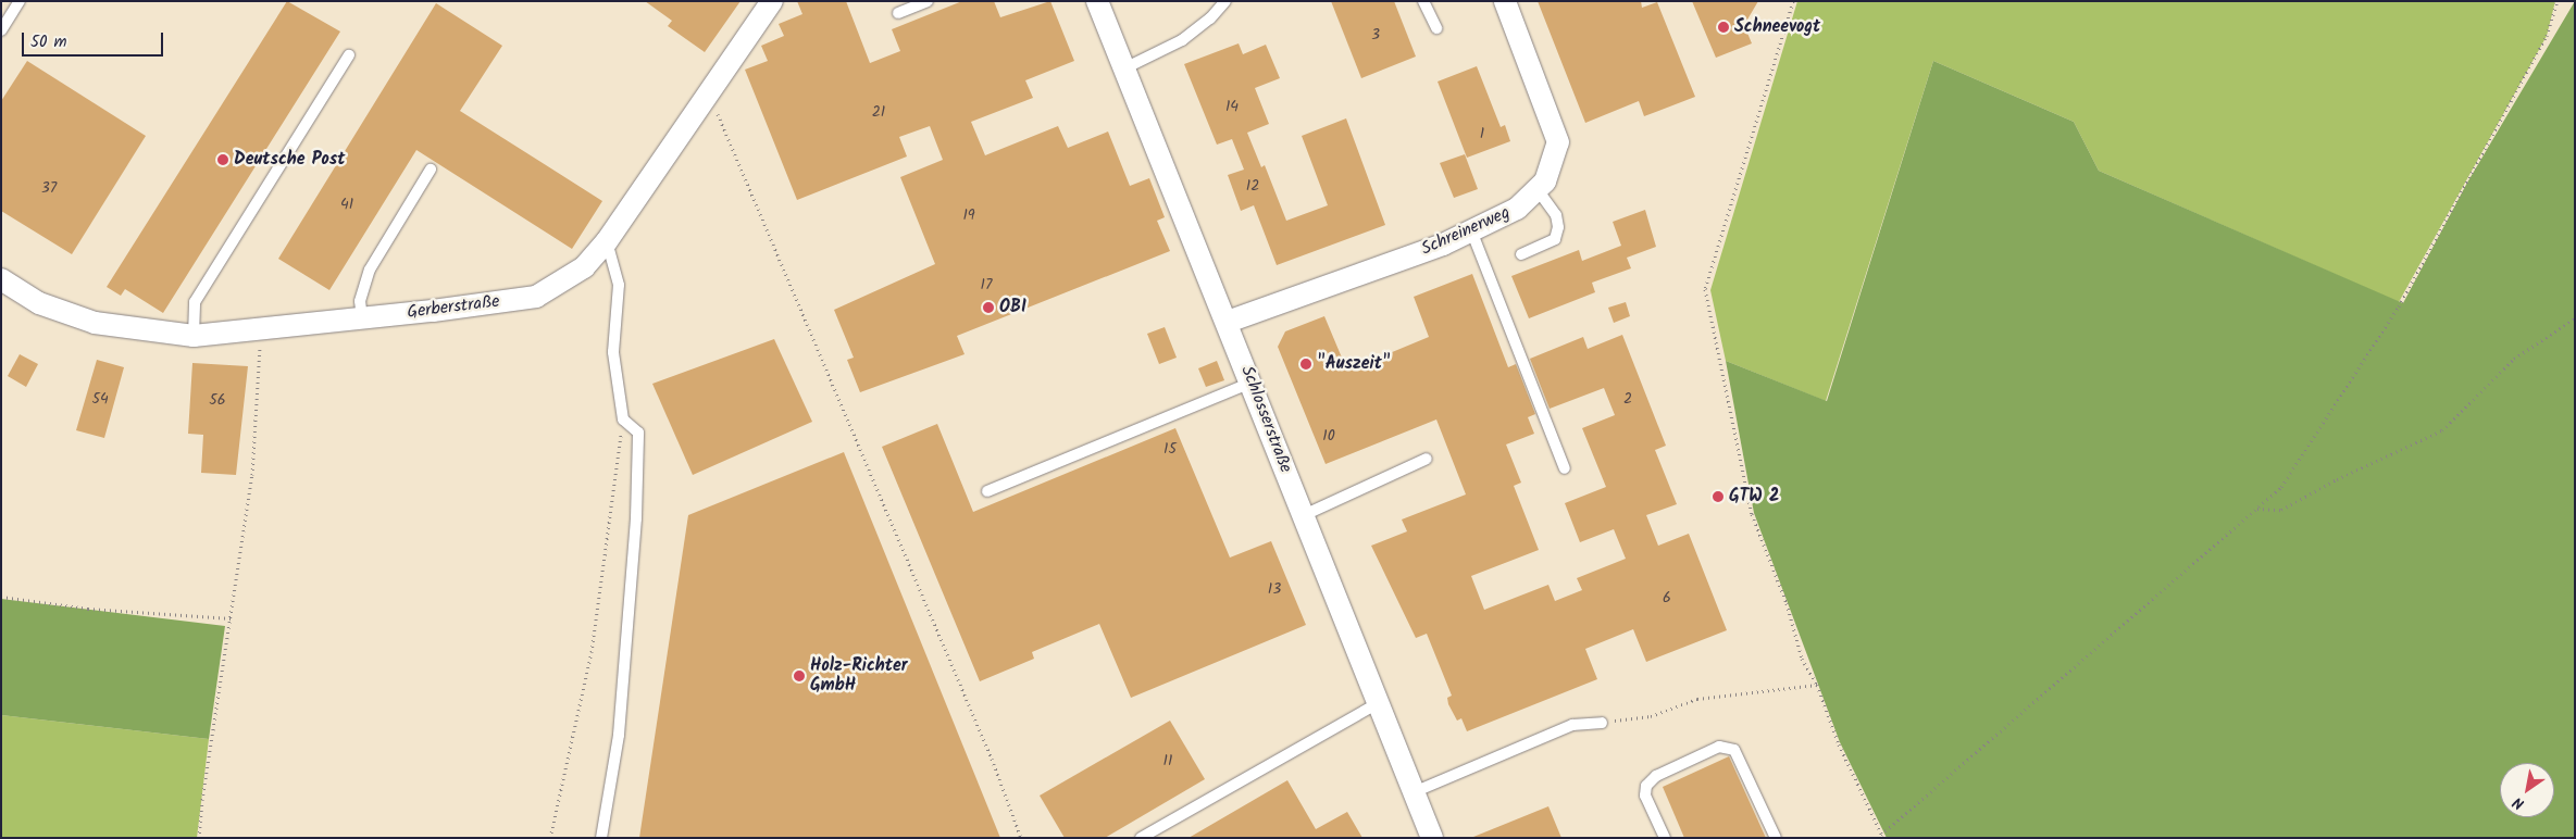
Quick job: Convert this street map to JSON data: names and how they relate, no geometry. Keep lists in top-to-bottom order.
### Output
{
  "streets": {
    "street": ["Schreinerweg", "Gerberstraße", "Schlosserstraße"]
  },
  "crossings": [
    ["Schreinerweg", "Schlosserstraße"]
  ],
  "places": [
    "Schneevogt",
    "Deutsche Post",
    "OBI",
    "\"Auszeit\"",
    "GTW 2",
    "Holz-Richter GmbH"
  ],
  "house_numbers": [
    "3",
    "14",
    "21",
    "1",
    "12",
    "37",
    "41",
    "19",
    "17",
    "54",
    "2",
    "56",
    "10",
    "15",
    "13",
    "6",
    "11"
  ],
  "scale_bar": "50 m",
  "north": "bottom left"
}
